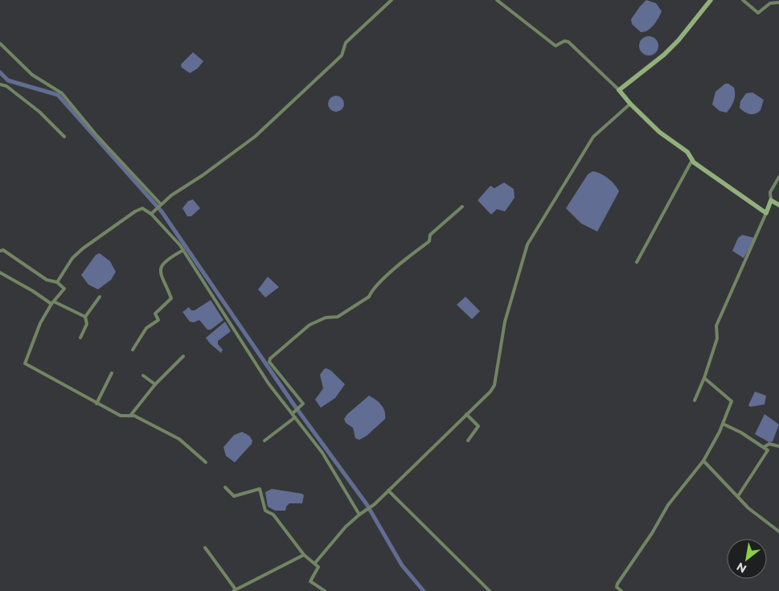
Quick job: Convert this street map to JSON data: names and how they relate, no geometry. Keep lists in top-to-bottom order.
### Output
{
  "north": "bottom left"
}
